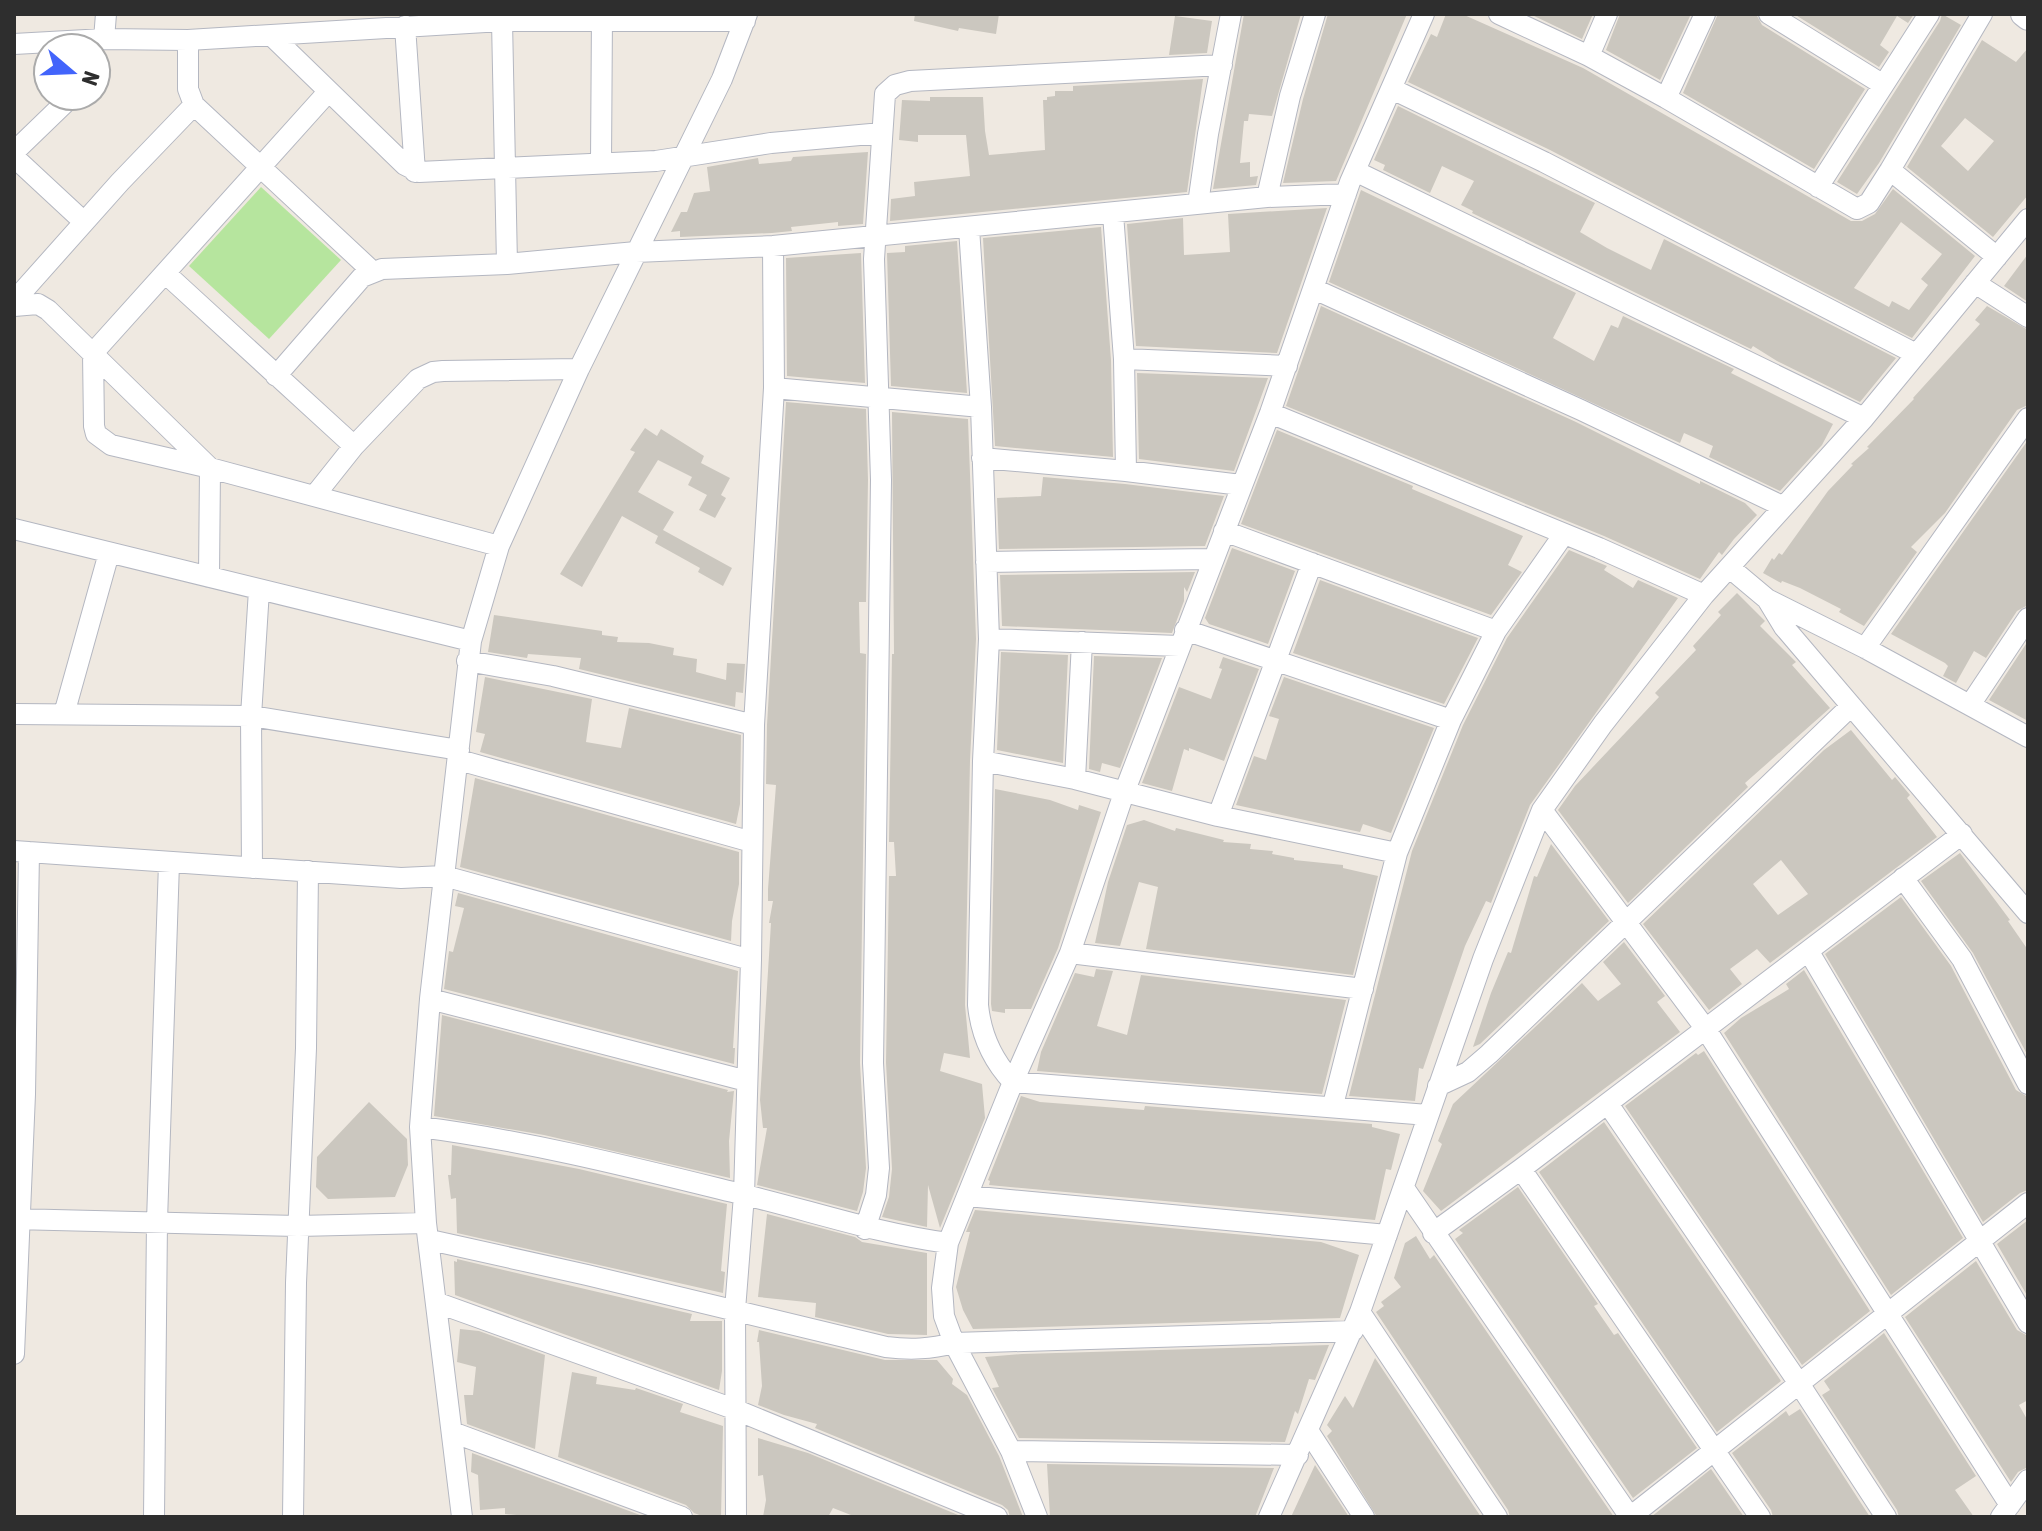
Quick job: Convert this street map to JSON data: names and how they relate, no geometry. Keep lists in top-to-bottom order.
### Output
{
  "north": "right"
}
